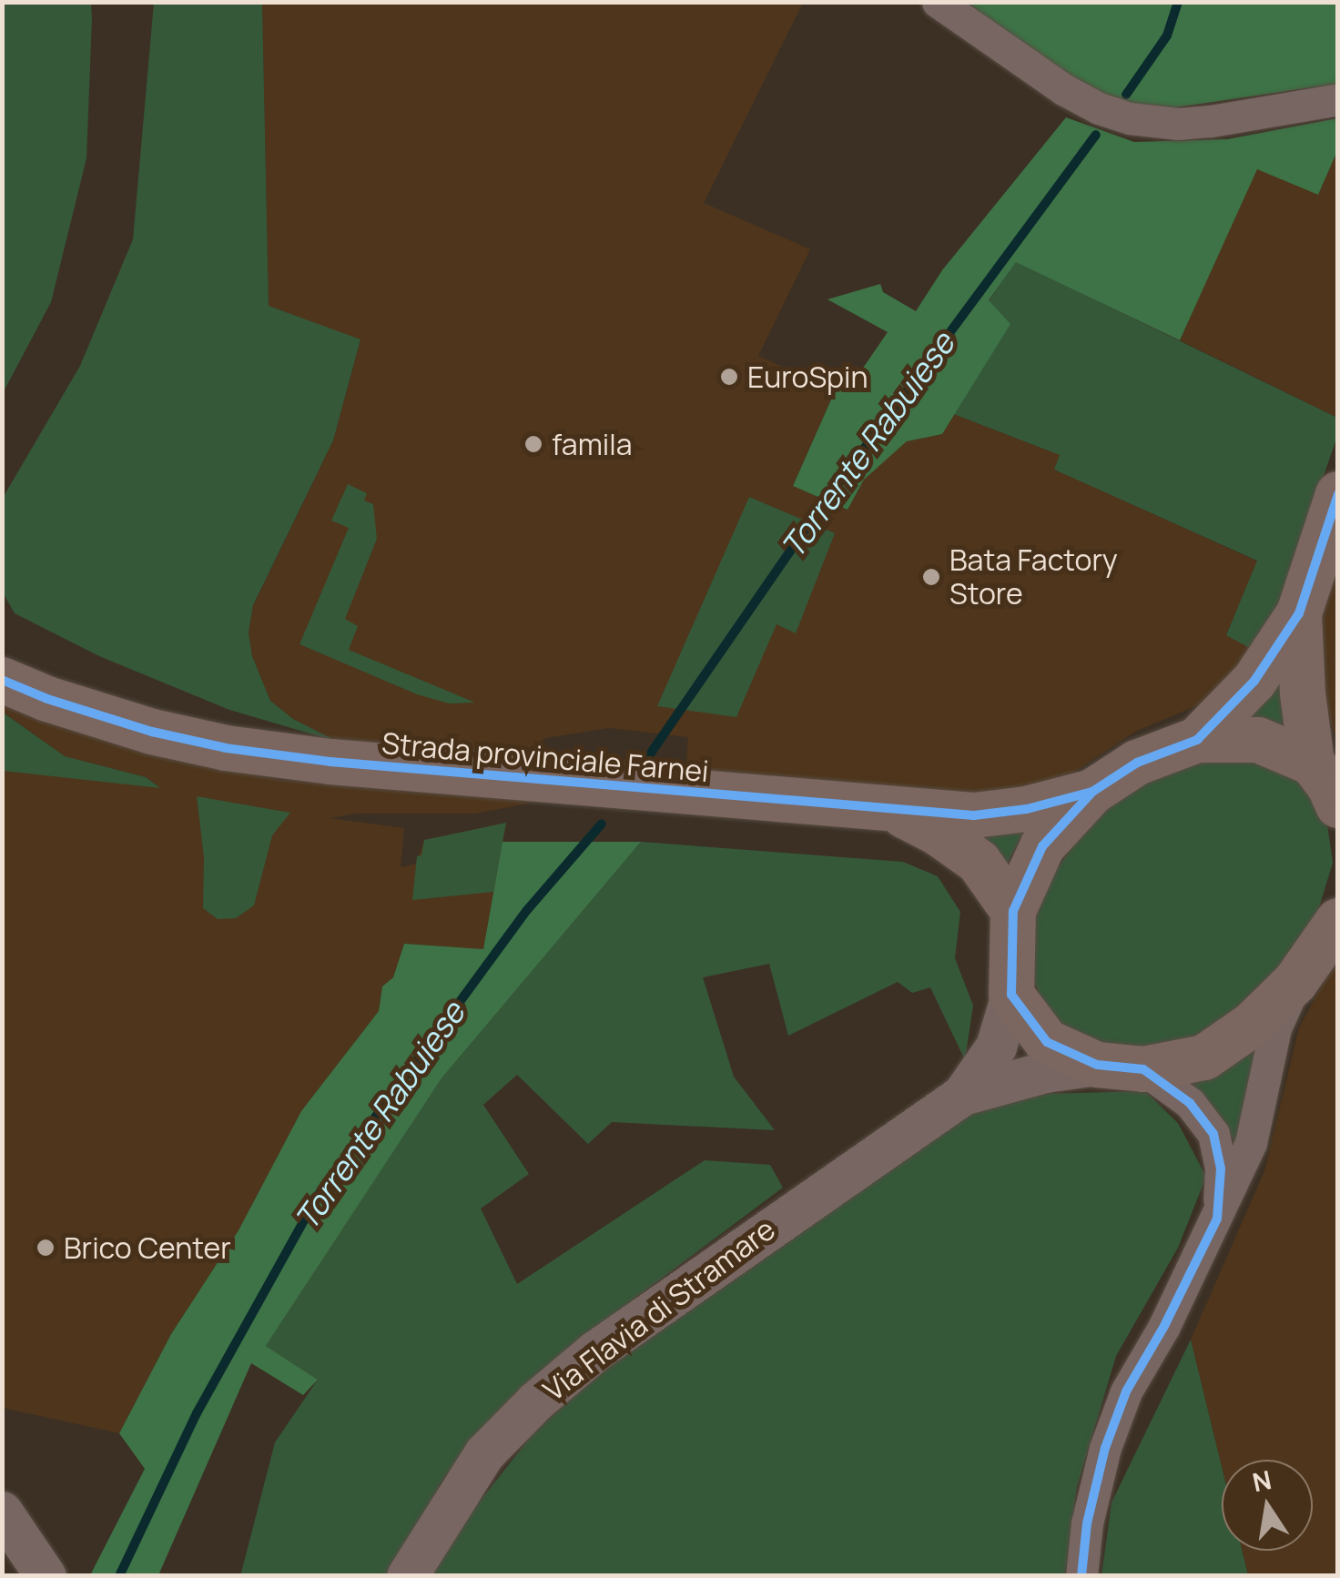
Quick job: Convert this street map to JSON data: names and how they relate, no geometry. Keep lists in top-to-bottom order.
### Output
{
  "streets": {
    "main road": ["Strada provinciale Farnei", "Via Flavia di Stramare"]
  },
  "crossings": [
    ["Strada provinciale Farnei", "Via Flavia di Stramare"]
  ],
  "water": ["Torrente Rabuiese"],
  "places": [
    "EuroSpin",
    "famila",
    "Bata Factory Store",
    "Brico Center"
  ],
  "north": "top"
}
